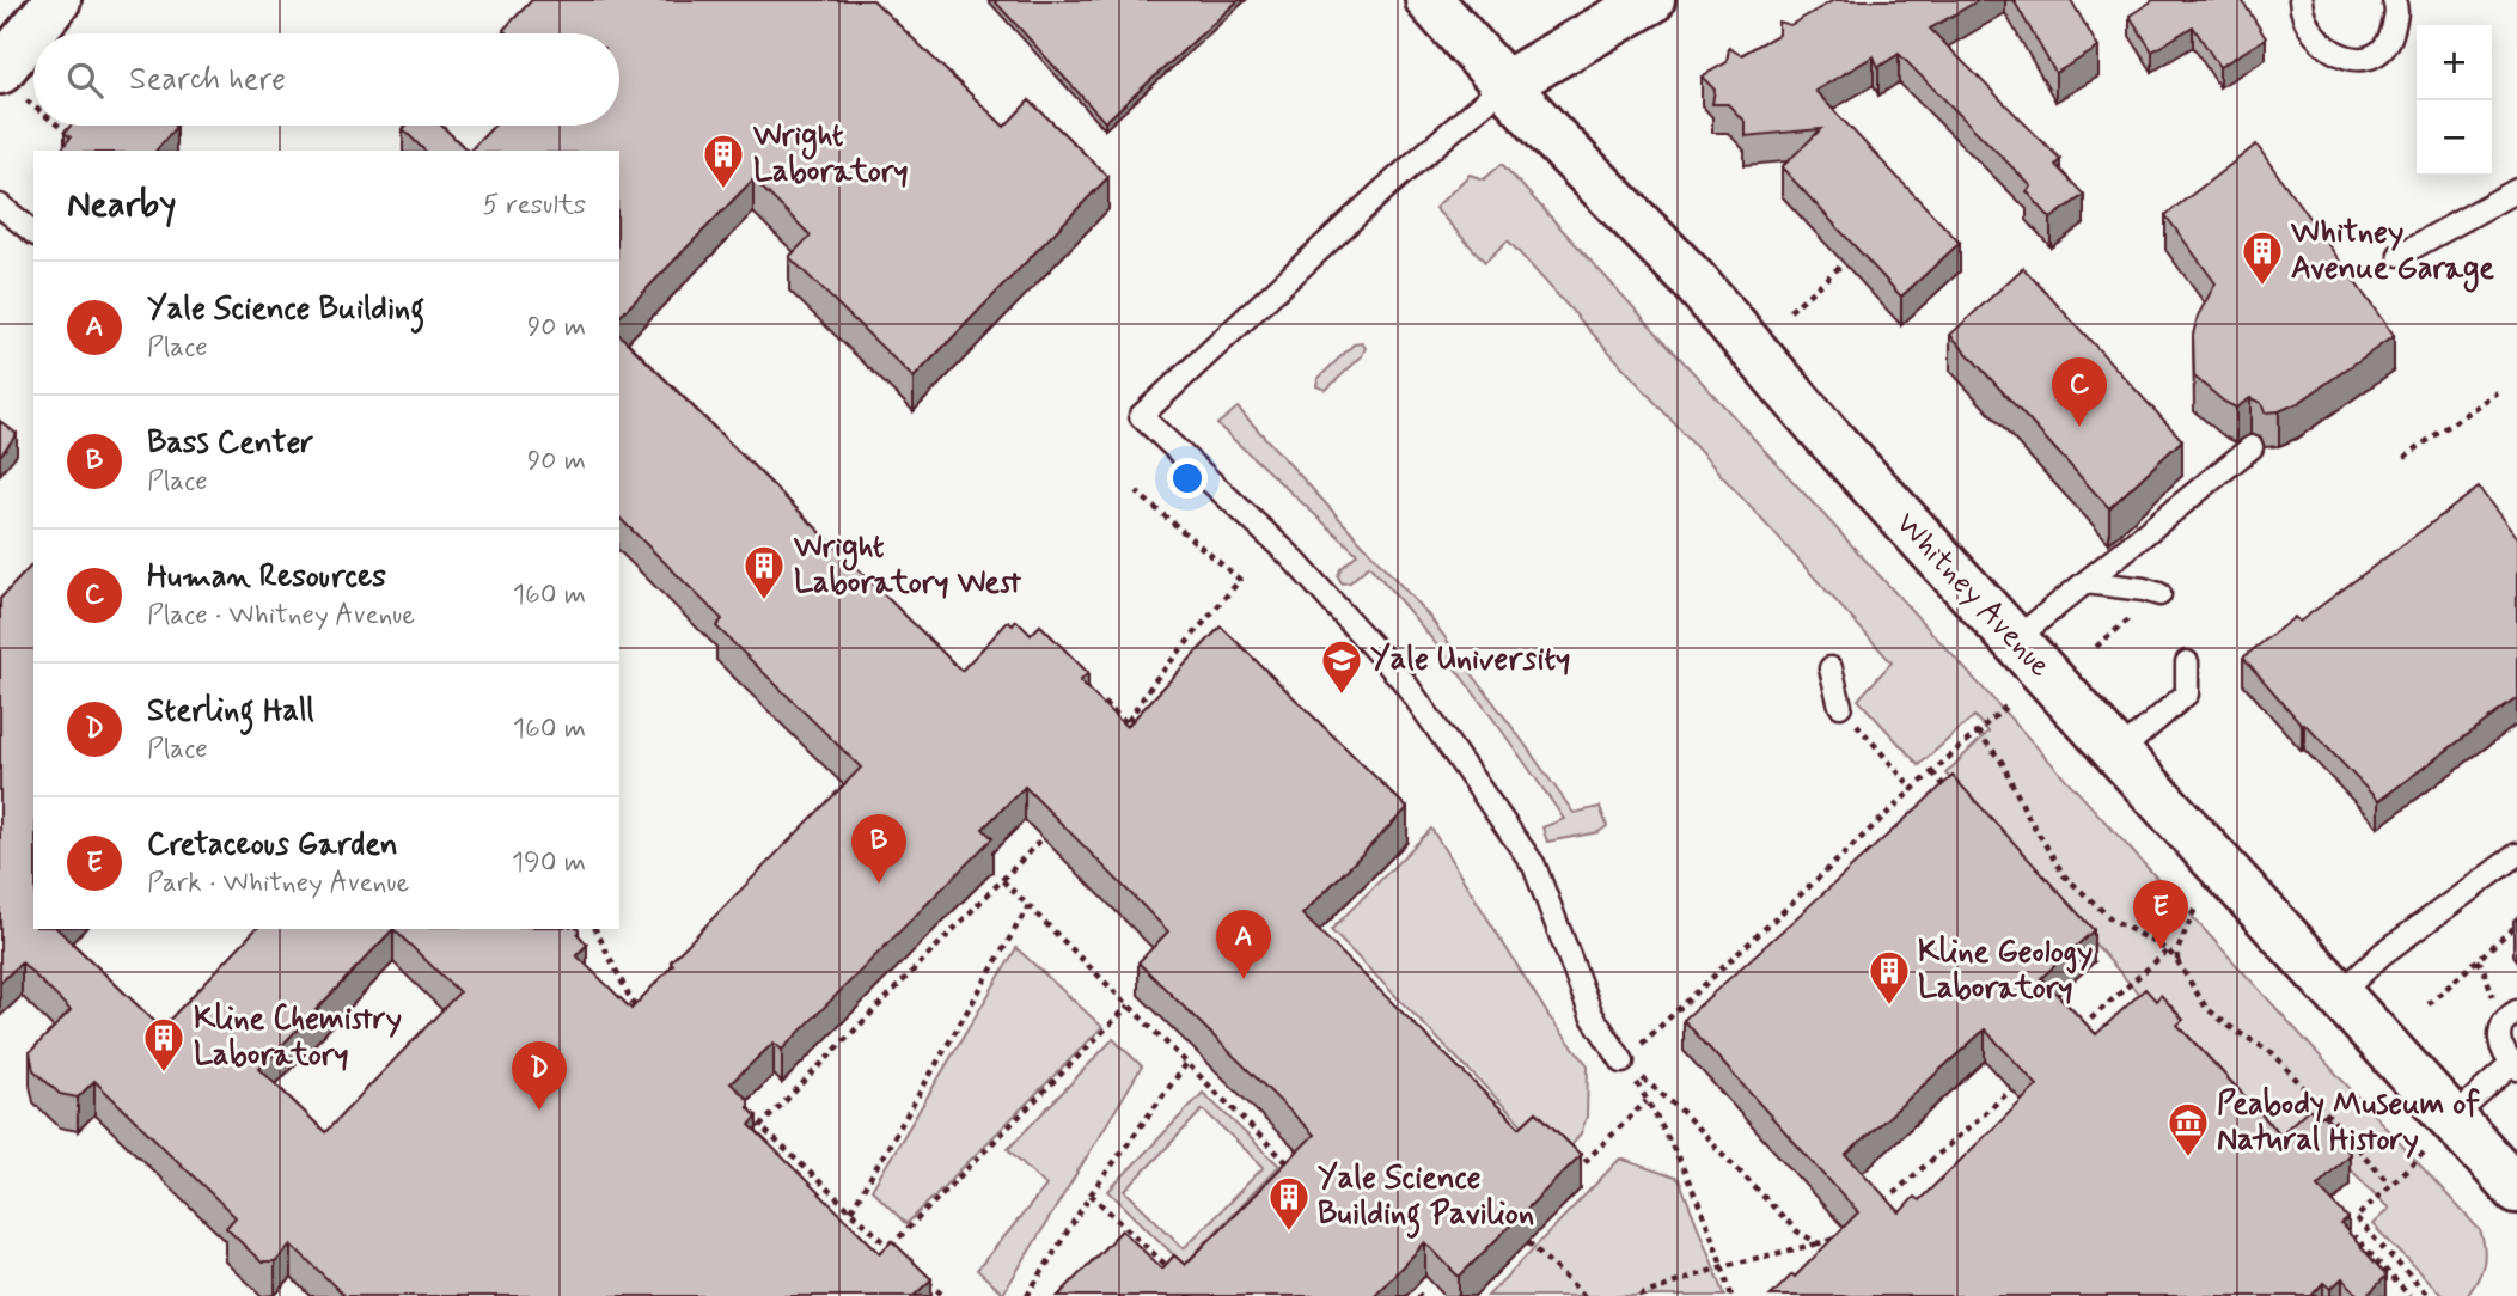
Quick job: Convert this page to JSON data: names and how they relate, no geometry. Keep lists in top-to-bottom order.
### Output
{
  "streets": {
    "main road": ["Whitney Avenue"]
  },
  "places": {
    "building": [
      "Wright Laboratory",
      "Whitney Avenue Garage",
      "Wright Laboratory West",
      "Kline Geology Laboratory",
      "Kline Chemistry Laboratory",
      "Yale Science Building Pavilion"
    ],
    "school or university": ["Yale University"],
    "museum": ["Peabody Museum of Natural History"]
  },
  "page": {
    "map_buttons": ["+", "−"],
    "search": "Search here",
    "heading": ["Nearby", "5 results"],
    "list": [
      {
        "mark": "A",
        "name": "Yale Science Building",
        "note": "Place",
        "value": "90 m"
      },
      {
        "mark": "B",
        "name": "Bass Center",
        "note": "Place",
        "value": "90 m"
      },
      {
        "mark": "C",
        "name": "Human Resources",
        "note": "Place · Whitney Avenue",
        "value": "160 m"
      },
      {
        "mark": "D",
        "name": "Sterling Hall",
        "note": "Place",
        "value": "160 m"
      },
      {
        "mark": "E",
        "name": "Cretaceous Garden",
        "note": "Park · Whitney Avenue",
        "value": "190 m"
      }
    ],
    "pins": [
      "C",
      "B",
      "E",
      "A",
      "D"
    ]
  }
}
